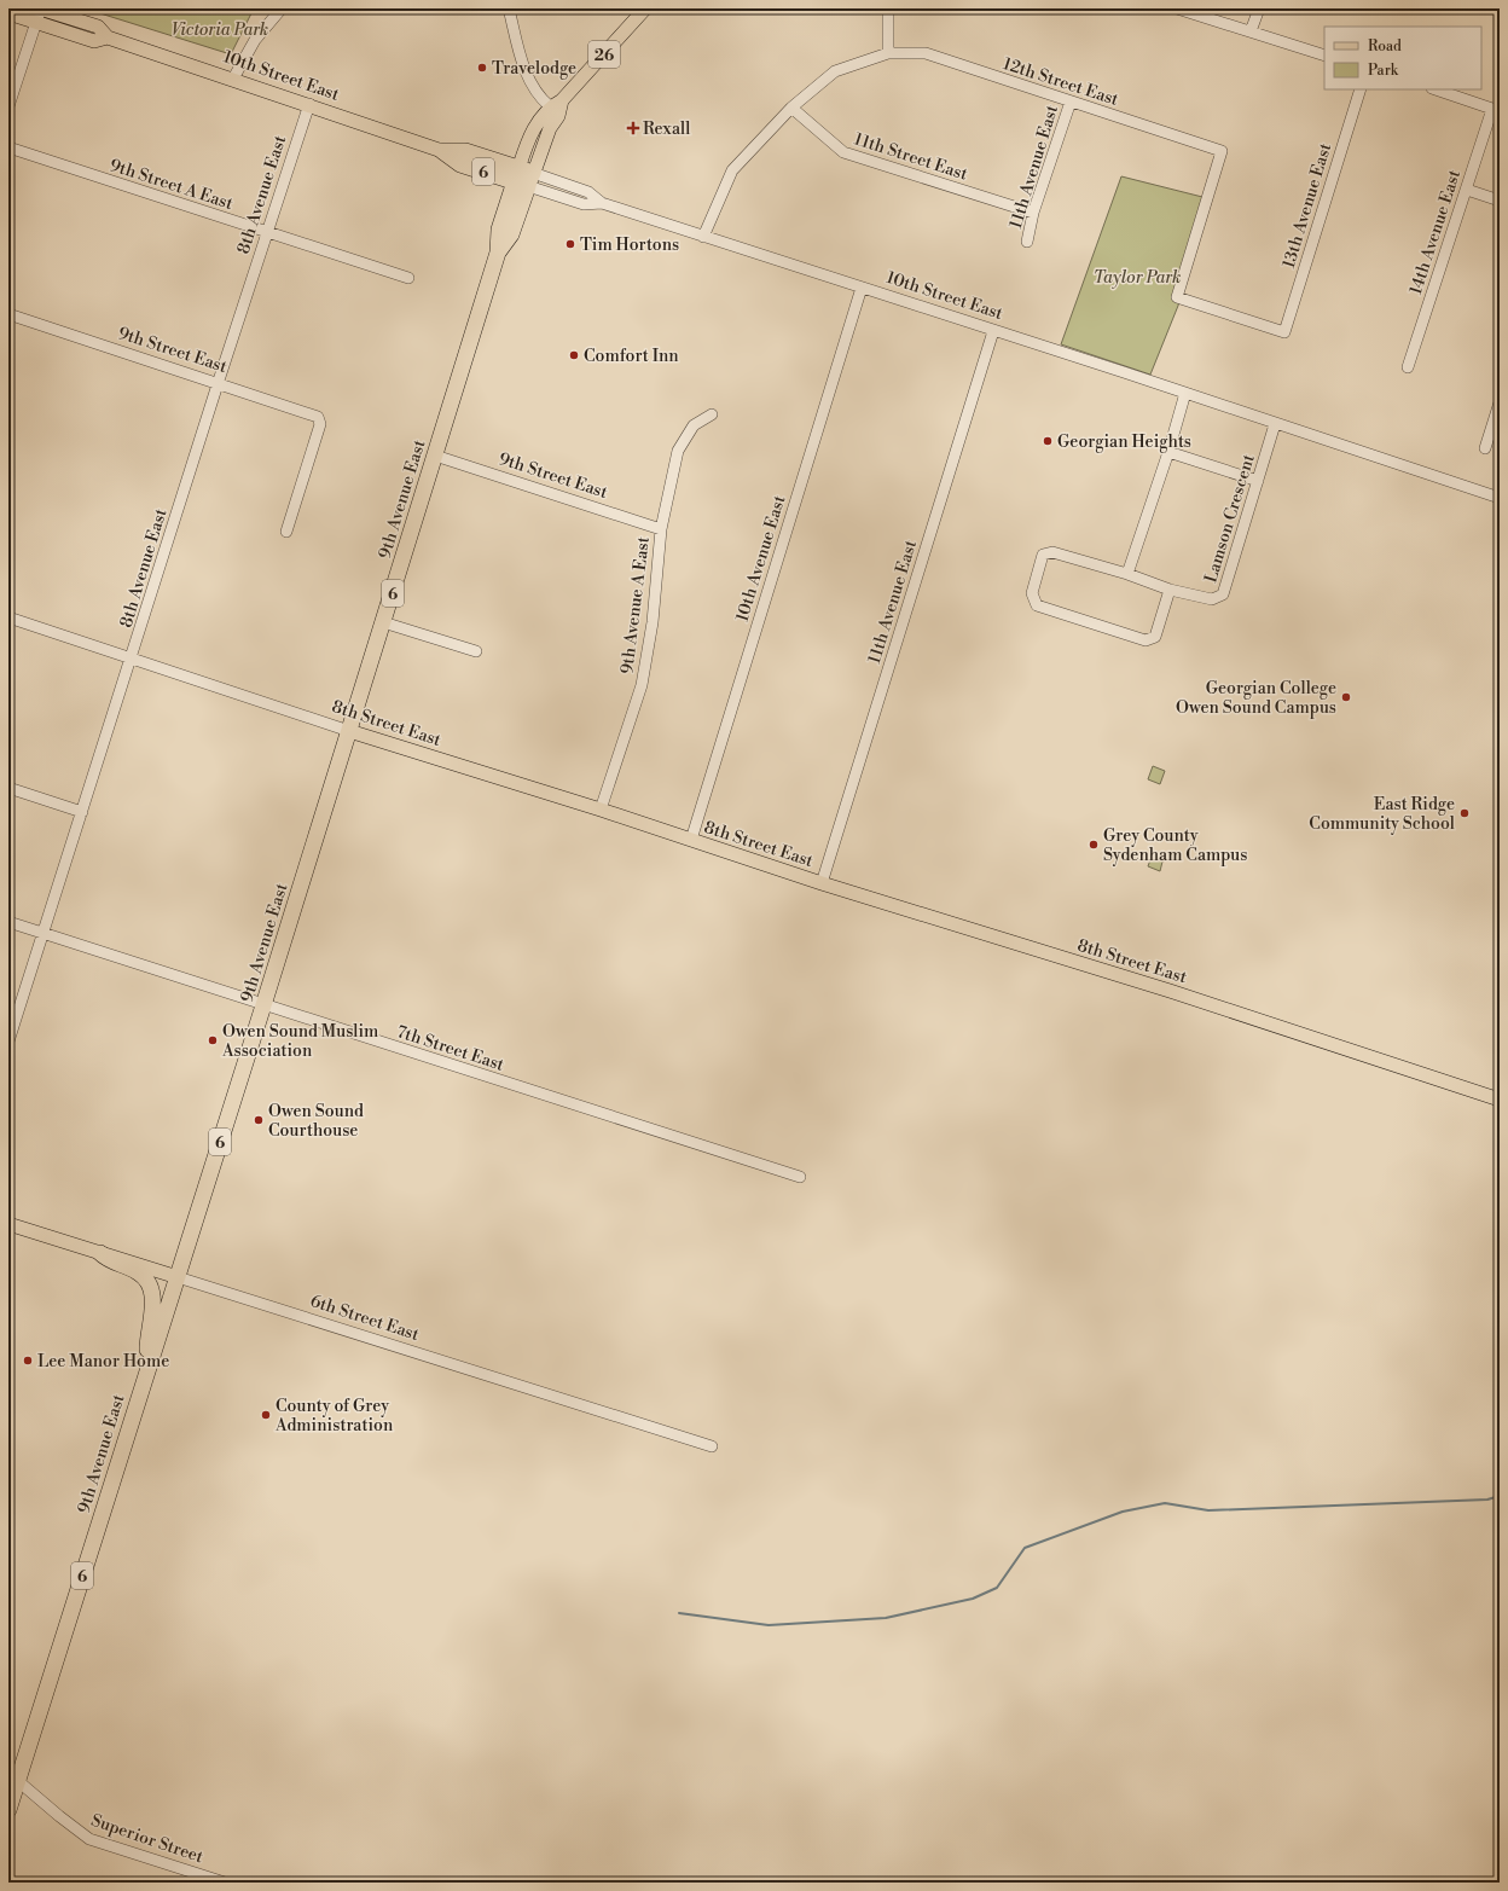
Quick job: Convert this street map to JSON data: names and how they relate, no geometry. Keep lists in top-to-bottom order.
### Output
{
  "streets": {
    "highway": ["10th Street East", "6", "9th Avenue East"],
    "main road": ["26", "8th Street East", "6th Street East"],
    "street": [
      "12th Street East",
      "11th Street East",
      "11th Avenue East",
      "9th Street A East",
      "8th Avenue East",
      "13th Avenue East",
      "14th Avenue East",
      "9th Street East",
      "Lamson Crescent",
      "10th Avenue East",
      "9th Avenue A East",
      "7th Street East",
      "Superior Street"
    ]
  },
  "crossings": [
    ["10th Street East", "11th Avenue East"],
    ["10th Street East", "8th Avenue East"],
    ["10th Street East", "9th Avenue East"],
    ["10th Street East", "Lamson Crescent"],
    ["10th Street East", "10th Avenue East"],
    ["12th Street East", "11th Avenue East"],
    ["12th Street East", "13th Avenue East"],
    ["11th Street East", "11th Avenue East"],
    ["11th Avenue East", "8th Street East"],
    ["6", "9th Avenue East"],
    ["6", "Superior Street"],
    ["9th Street A East", "8th Avenue East"],
    ["8th Avenue East", "9th Street East"],
    ["8th Avenue East", "8th Street East"],
    ["8th Avenue East", "7th Street East"],
    ["9th Street East", "9th Avenue East"],
    ["9th Street East", "9th Avenue A East"],
    ["9th Avenue East", "8th Street East"],
    ["9th Avenue East", "7th Street East"],
    ["9th Avenue East", "6th Street East"],
    ["9th Avenue East", "Superior Street"],
    ["10th Avenue East", "8th Street East"],
    ["9th Avenue A East", "8th Street East"]
  ],
  "parks": ["Victoria Park", "Taylor Park"],
  "places": {
    "other": [
      "Travelodge",
      "Tim Hortons",
      "Comfort Inn",
      "Georgian Heights",
      "Georgian College Owen Sound Campus",
      "East Ridge Community School",
      "Grey County Sydenham Campus",
      "Owen Sound Muslim Association",
      "Owen Sound Courthouse",
      "Lee Manor Home",
      "County of Grey Administration"
    ],
    "health": ["Rexall"]
  },
  "legend": ["Road", "Park"]
}
